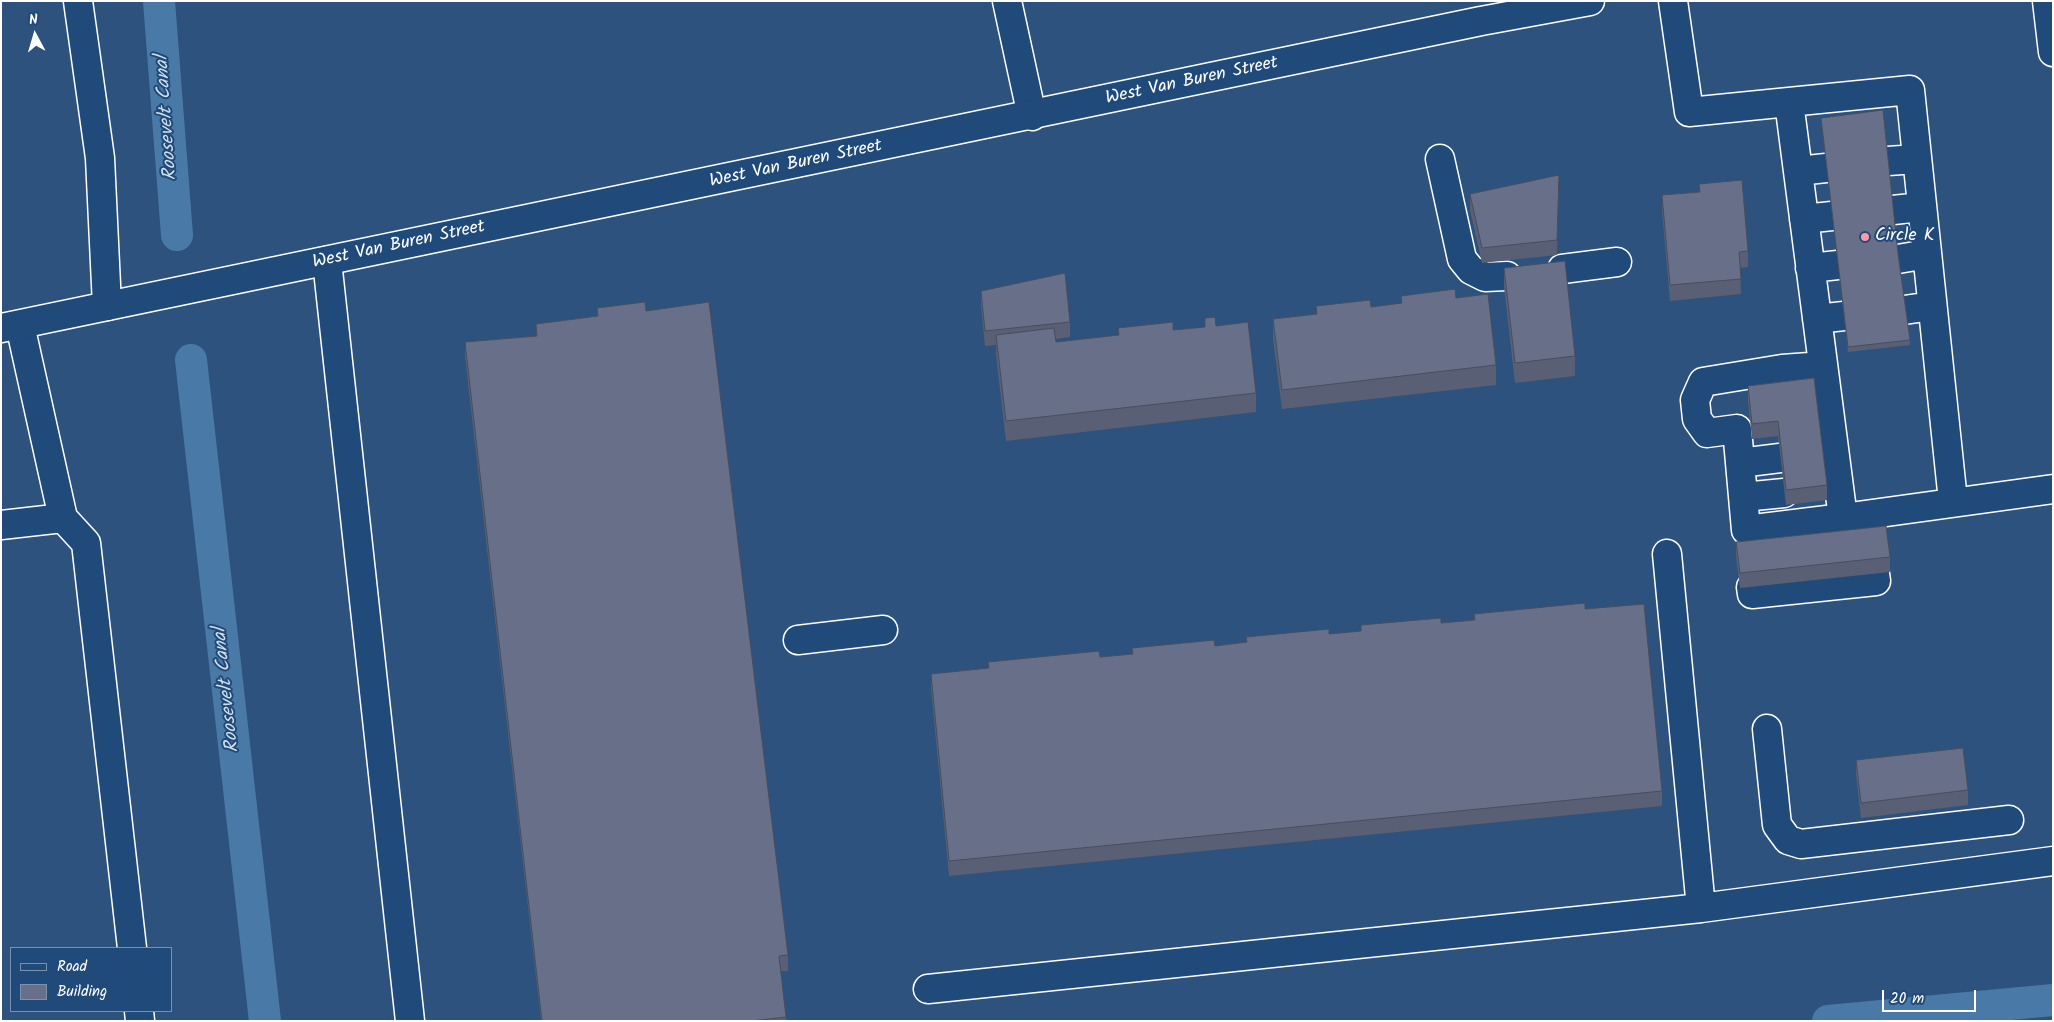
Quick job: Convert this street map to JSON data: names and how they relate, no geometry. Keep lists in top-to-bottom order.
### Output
{
  "streets": {
    "main road": ["West Van Buren Street"]
  },
  "water": ["Roosevelt Canal"],
  "places": ["Circle K"],
  "legend": ["Road", "Building"],
  "scale_bar": "20 m",
  "north": "top"
}
